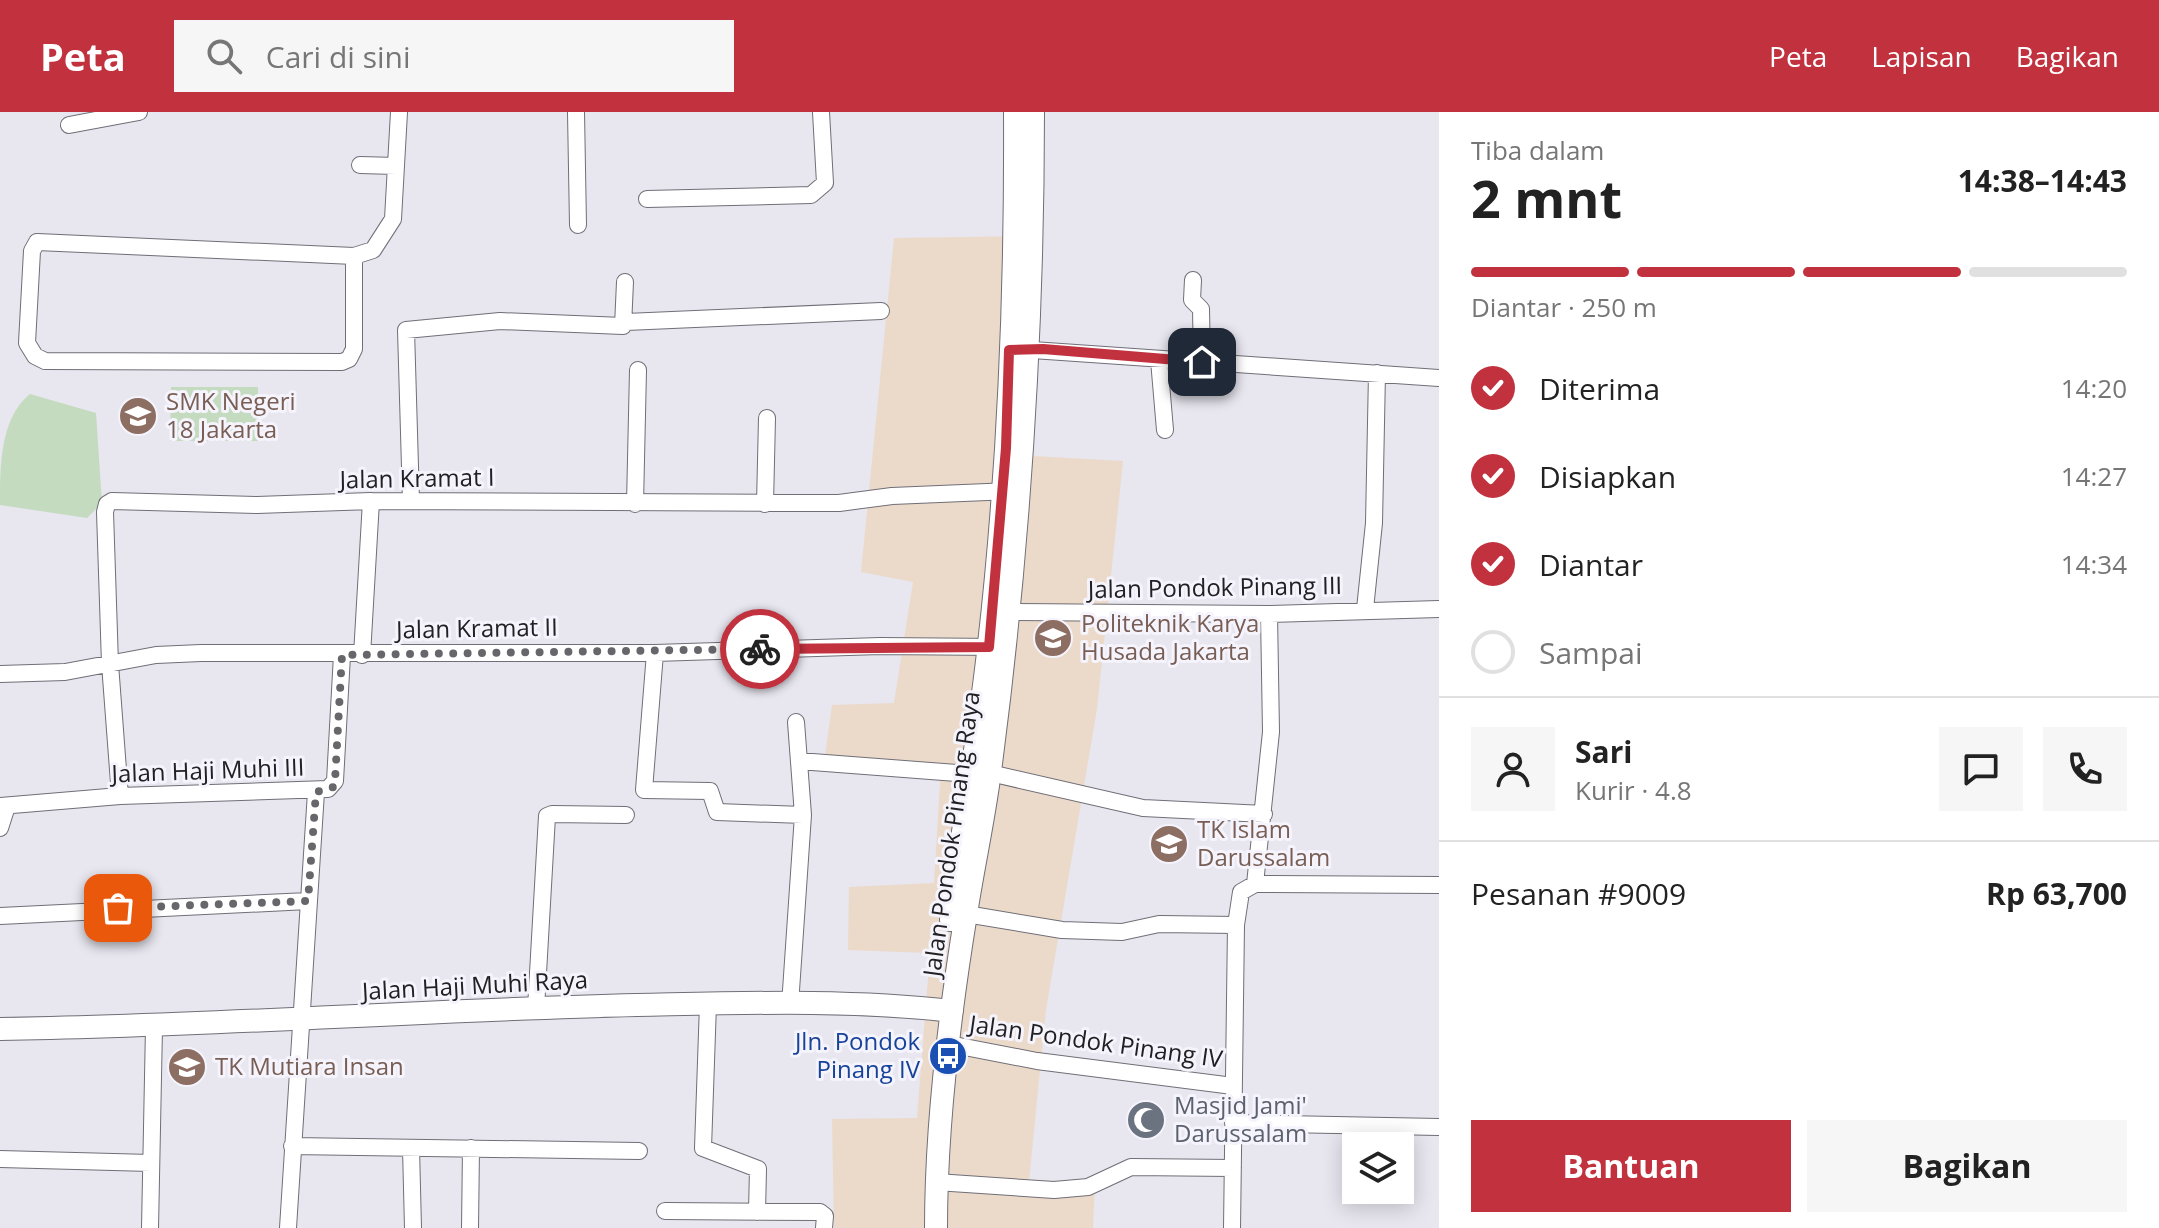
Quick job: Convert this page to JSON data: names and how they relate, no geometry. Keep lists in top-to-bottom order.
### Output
{
  "streets": {
    "main road": ["Jalan Pondok Pinang Raya", "Jalan Haji Muhi Raya"],
    "street": [
      "Jalan Kramat I",
      "Jalan Pondok Pinang III",
      "Jalan Kramat II",
      "Jalan Haji Muhi III",
      "Jalan Pondok Pinang IV"
    ]
  },
  "crossings": [
    ["Jalan Kramat I", "Jalan Kramat II"],
    ["Jalan Kramat I", "Jalan Haji Muhi III"],
    ["Jalan Kramat I", "Jalan Pondok Pinang Raya"],
    ["Jalan Pondok Pinang III", "Jalan Pondok Pinang Raya"],
    ["Jalan Kramat II", "Jalan Haji Muhi III"],
    ["Jalan Kramat II", "Jalan Pondok Pinang Raya"],
    ["Jalan Pondok Pinang Raya", "Jalan Haji Muhi Raya"],
    ["Jalan Pondok Pinang Raya", "Jalan Pondok Pinang IV"]
  ],
  "places": {
    "school or university": [
      "SMK Negeri 18 Jakarta",
      "Politeknik Karya Husada Jakarta",
      "TK Islam Darussalam",
      "TK Mutiara Insan"
    ],
    "bus stop": ["Jln. Pondok Pinang IV"],
    "mosque": ["Masjid Jami' Darussalam"]
  },
  "page": {
    "header": "Peta",
    "search": "Cari di sini",
    "nav": ["Peta", "Lapisan", "Bagikan"],
    "heading": ["2 mnt", "Tiba dalam", "14:38–14:43"],
    "panel": [
      "Sari",
      "Kurir · 4.8",
      "Pesanan #9009",
      "Rp 63,700"
    ],
    "bar": "Diantar · 250 m",
    "list": [
      ["Diterima", "14:20"],
      ["Disiapkan", "14:27"],
      ["Diantar", "14:34"],
      "Sampai"
    ],
    "buttons": ["Bantuan", "Bagikan"]
  }
}
